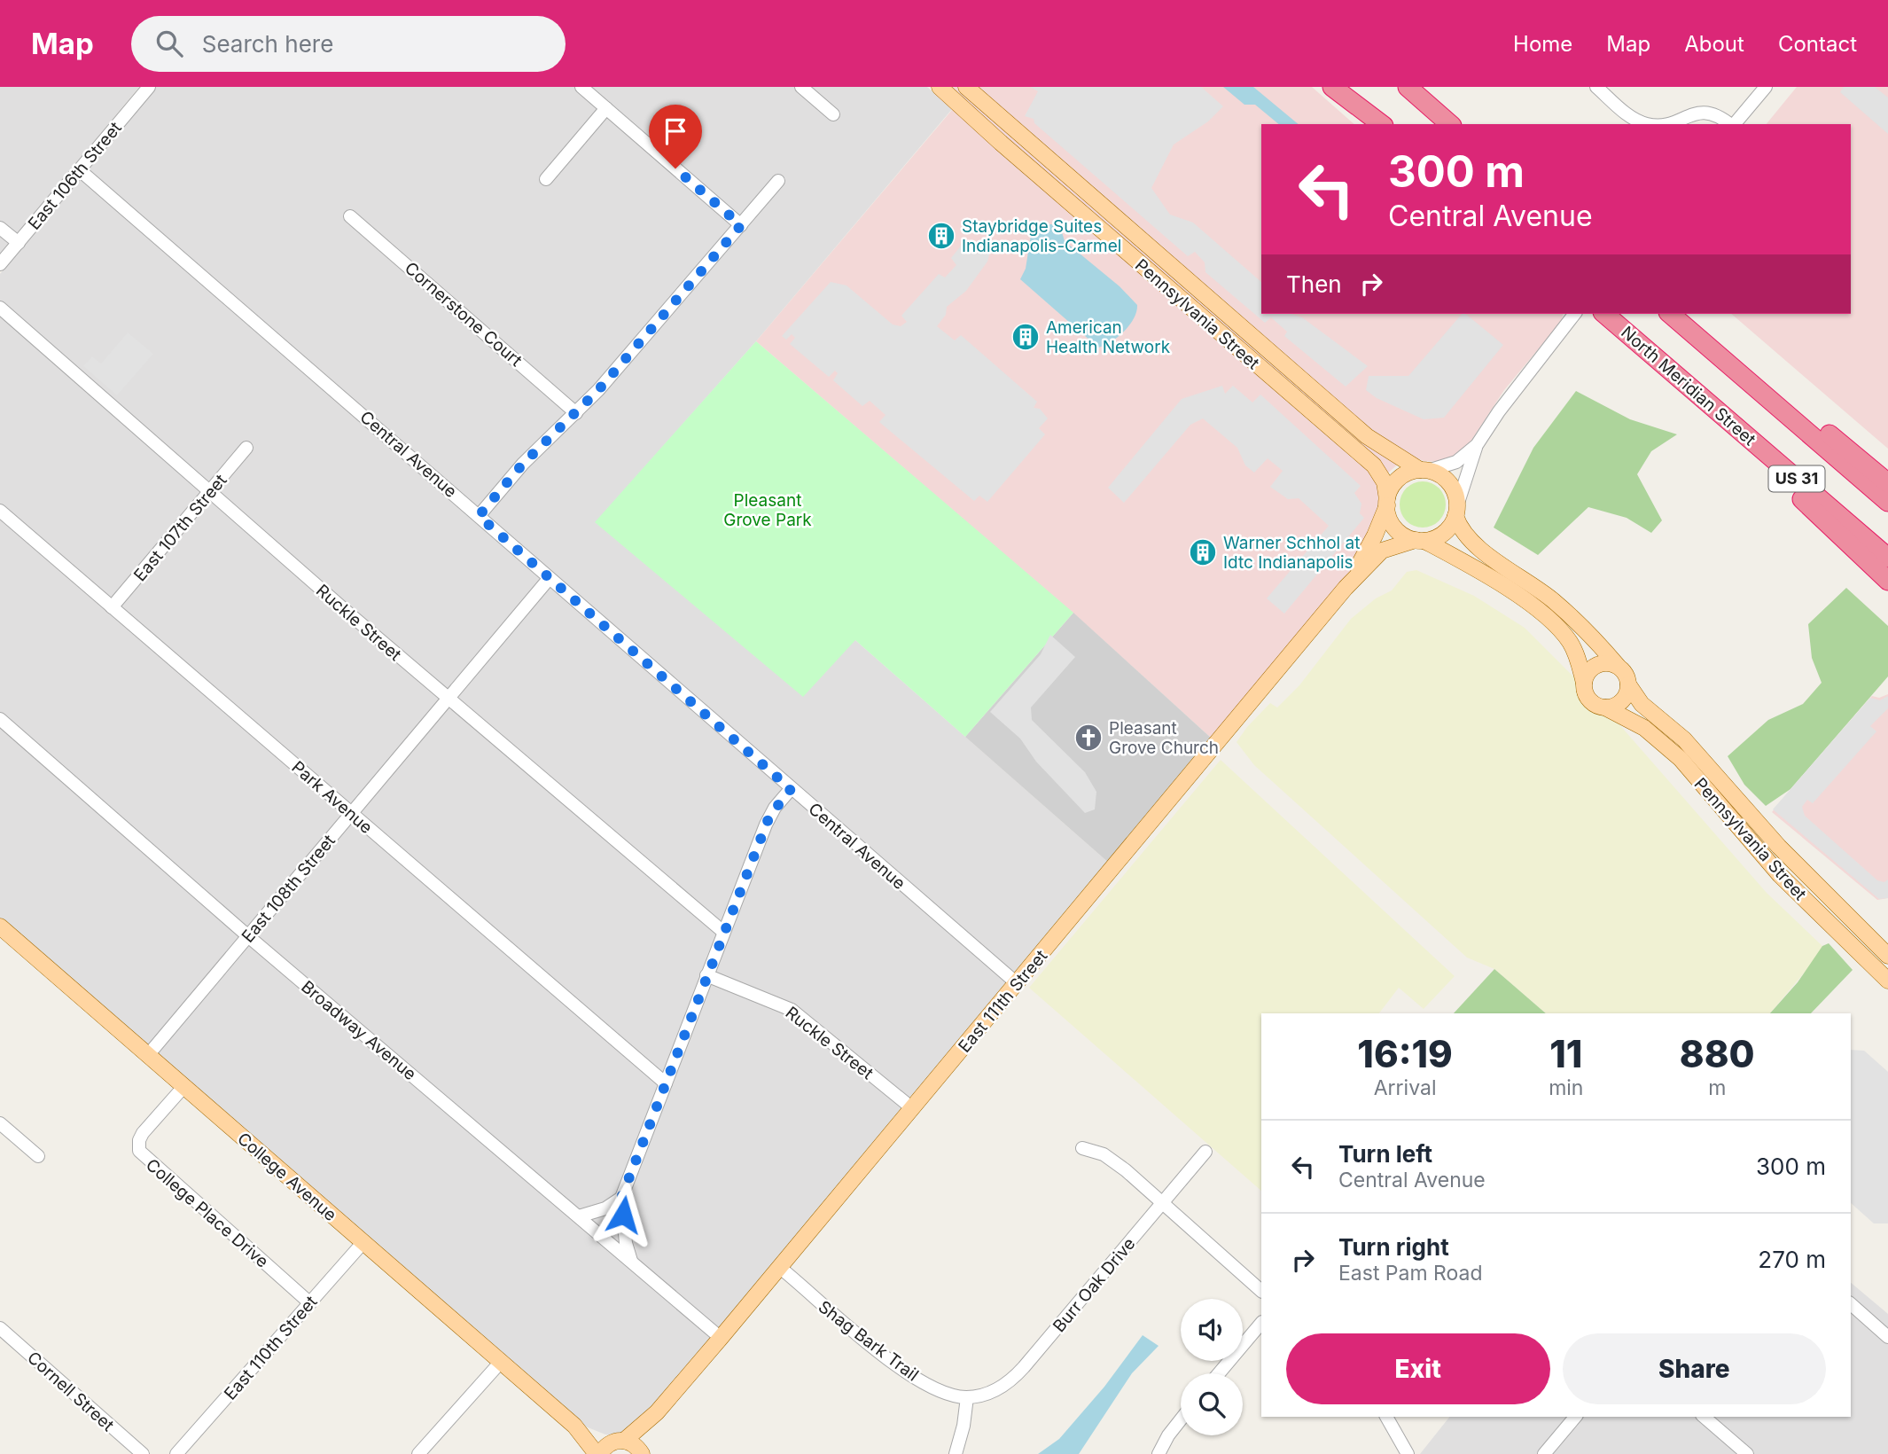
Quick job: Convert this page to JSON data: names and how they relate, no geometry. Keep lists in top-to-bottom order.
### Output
{
  "streets": {
    "highway": ["North Meridian Street", "US 31"],
    "main road": ["Pennsylvania Street", "East 111th Street", "College Avenue"],
    "street": [
      "East 106th Street",
      "Cornerstone Court",
      "Central Avenue",
      "East 107th Street",
      "Ruckle Street",
      "Park Avenue",
      "East 108th Street",
      "Broadway Avenue",
      "College Place Drive",
      "Burr Oak Drive",
      "Shag Bark Trail",
      "East 110th Street",
      "Cornell Street"
    ]
  },
  "crossings": [
    ["East 106th Street", "Central Avenue"],
    ["Pennsylvania Street", "East 111th Street"],
    ["Central Avenue", "East 108th Street"],
    ["Central Avenue", "East 111th Street"],
    ["East 107th Street", "Ruckle Street"],
    ["East 107th Street", "Park Avenue"],
    ["Ruckle Street", "East 108th Street"],
    ["Ruckle Street", "East 111th Street"],
    ["Park Avenue", "East 108th Street"],
    ["East 108th Street", "Broadway Avenue"],
    ["East 108th Street", "College Avenue"],
    ["East 111th Street", "Broadway Avenue"],
    ["East 111th Street", "College Avenue"],
    ["East 111th Street", "Shag Bark Trail"],
    ["College Avenue", "College Place Drive"],
    ["College Avenue", "East 110th Street"],
    ["College Place Drive", "East 110th Street"],
    ["Burr Oak Drive", "Shag Bark Trail"]
  ],
  "parks": ["Pleasant Grove Park"],
  "places": {
    "building": ["Staybridge Suites Indianapolis-Carmel", "American Health Network", "Warner Schhol at Idtc Indianapolis"],
    "church": ["Pleasant Grove Church"]
  },
  "page": {
    "header": "Map",
    "search": "Search here",
    "nav": [
      "Home",
      "Map",
      "About",
      "Contact"
    ],
    "turn": ["300 m", "Central Avenue"],
    "then": "Then",
    "eta": [
      "16:19",
      "Arrival",
      "11",
      "min",
      "880",
      "m"
    ],
    "list": [
      {
        "name": "Turn left",
        "note": "Central Avenue",
        "value": "300 m"
      },
      {
        "name": "Turn right",
        "note": "East Pam Road",
        "value": "270 m"
      }
    ],
    "buttons": ["Exit", "Share"]
  }
}
